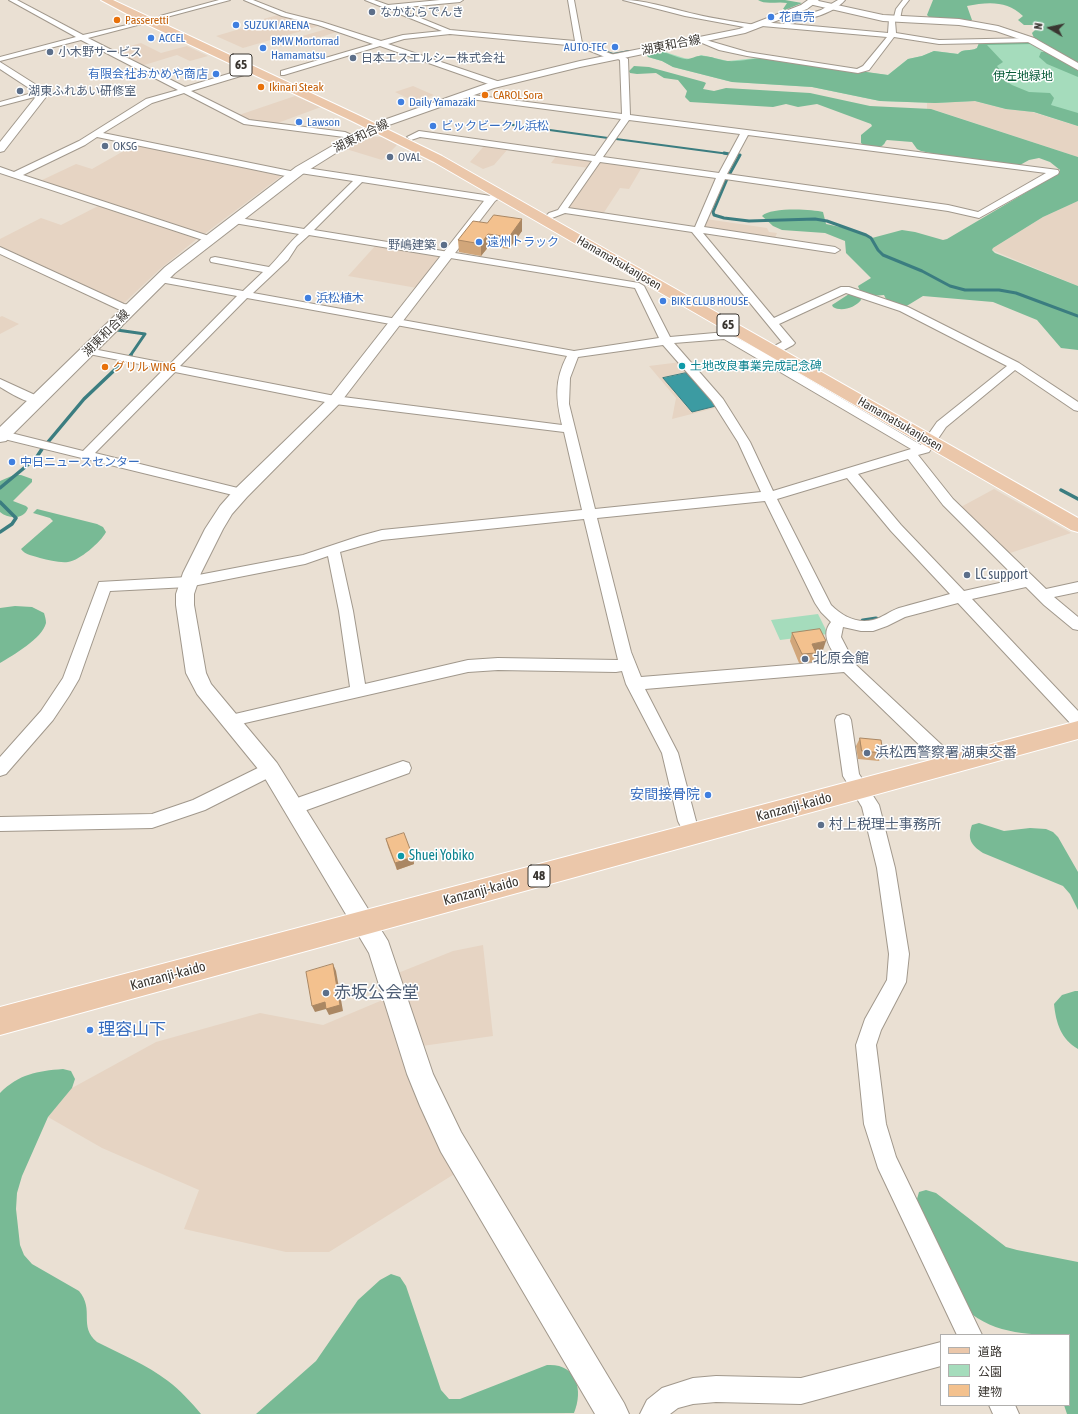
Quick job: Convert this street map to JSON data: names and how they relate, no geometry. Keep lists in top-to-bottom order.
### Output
{
  "streets": {
    "main road": [
      "湖東和合線",
      "65",
      "Hamamatsukanjosen",
      "Kanzanji-kaido",
      "48"
    ]
  },
  "crossings": [
    ["湖東和合線", "Hamamatsukanjosen"]
  ],
  "parks": ["伊左地緑地"],
  "places": [
    "なかむらでんき",
    "花直売",
    "Passeretti",
    "SUZUKI ARENA",
    "ACCEL",
    "AUTO-TEC",
    "BMW Mortorrad Hamamatsu",
    "小木野サービス",
    "日本エスエルシー株式会社",
    "有限会社おかめや商店",
    "Ikinari Steak",
    "湖東ふれあい研修室",
    "CAROL Sora",
    "Daily Yamazaki",
    "Lawson",
    "ビックビークル浜松",
    "OKSG",
    "OVAL",
    "遠州トラック",
    "野嶋建築",
    "浜松植木",
    "BIKE CLUB HOUSE",
    "土地改良事業完成記念碑",
    "グリル WING",
    "中日ニュースセンター",
    "LC support",
    "北原会館",
    "浜松西警察署 湖東交番",
    "安間接骨院",
    "村上税理士事務所",
    "Shuei Yobiko",
    "赤坂公会堂",
    "理容山下"
  ],
  "legend": ["道路", "公園", "建物"],
  "north": "left"
}
